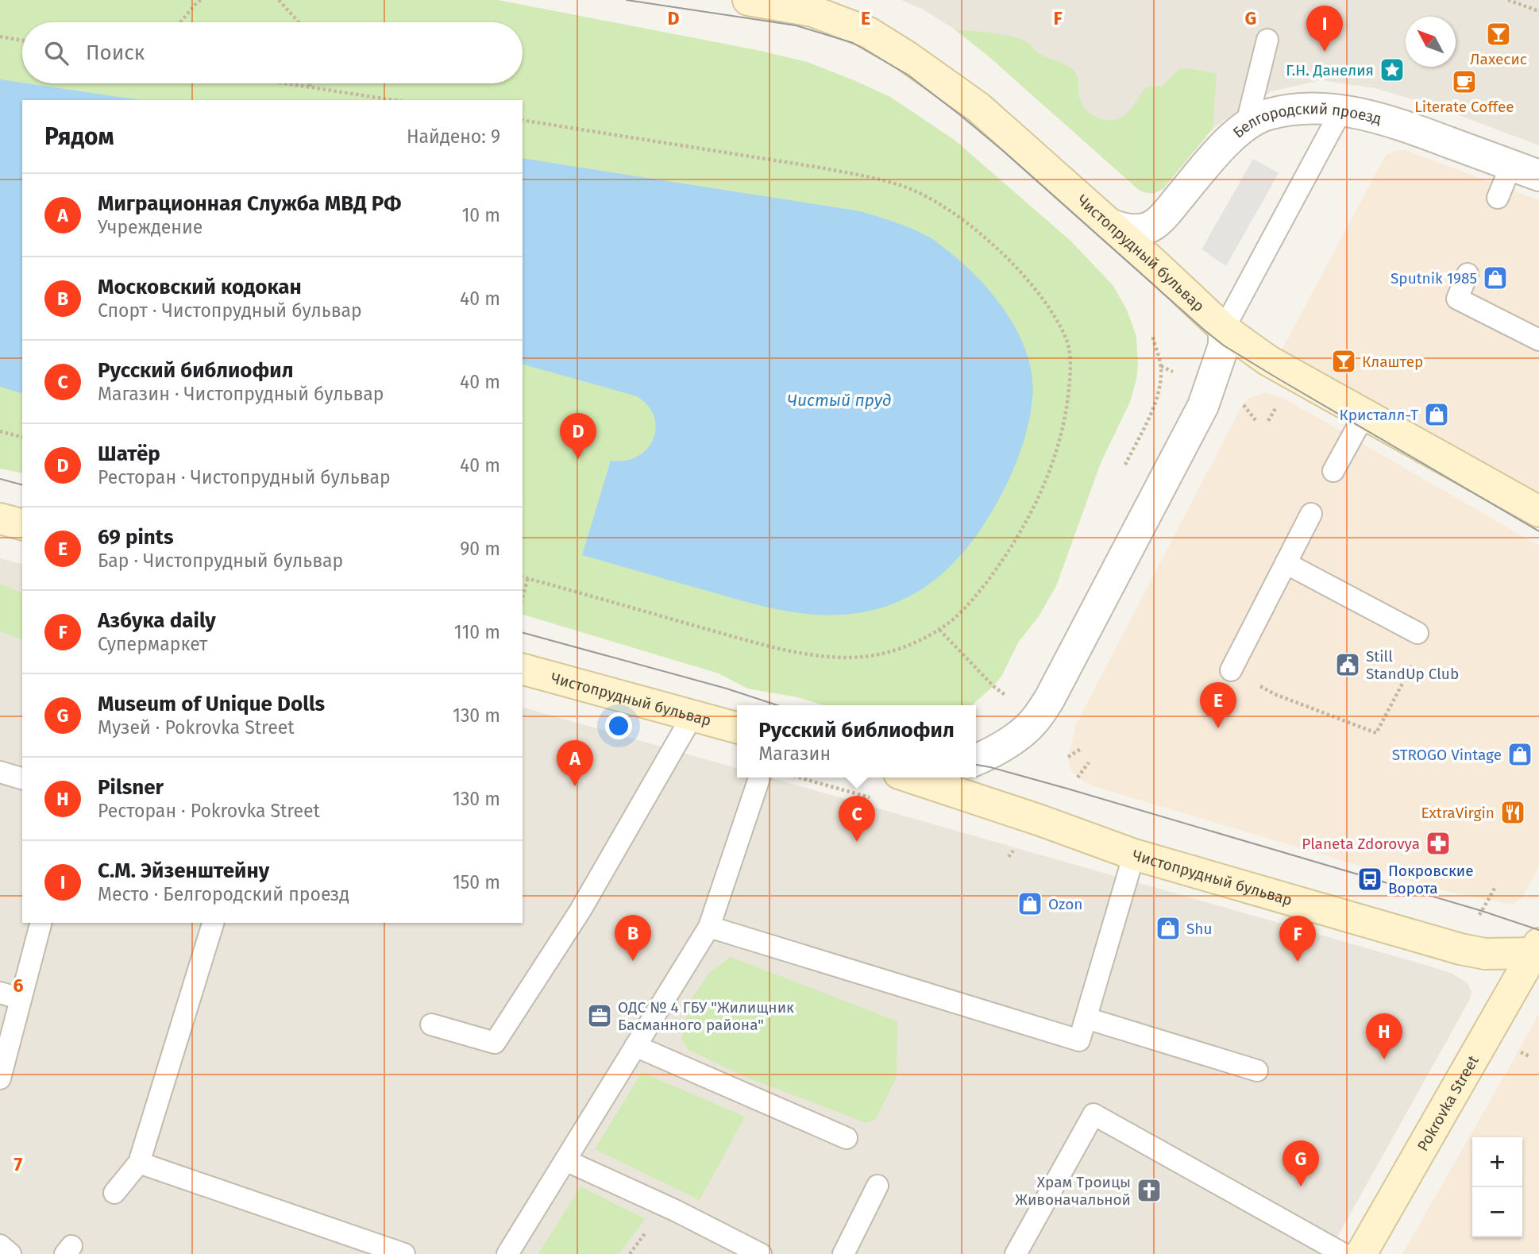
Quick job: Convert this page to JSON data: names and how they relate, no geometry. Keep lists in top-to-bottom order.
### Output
{
  "streets": {
    "main road": ["Чистопрудный бульвар", "Pokrovka Street"],
    "street": ["Белгородский проезд"]
  },
  "crossings": [
    ["Белгородский проезд", "Чистопрудный бульвар"],
    ["Чистопрудный бульвар", "Pokrovka Street"]
  ],
  "water": ["Чистый пруд"],
  "places": {
    "bar": ["Лахесис", "Клаштер"],
    "place": ["Г.Н. Данелия"],
    "cafe": ["Literate Coffee"],
    "shop": [
      "Sputnik 1985",
      "Кристалл-Т",
      "STROGO Vintage",
      "Ozon",
      "Shu"
    ],
    "public building": ["Still StandUp Club"],
    "restaurant": ["ExtraVirgin"],
    "pharmacy": ["Planeta Zdorovya"],
    "bus stop": ["Покровские Ворота"],
    "office": ["ОДС № 4 ГБУ \"Жилищник Басманного района\""],
    "church": ["Храм Троицы Живоначальной"]
  },
  "north": "top left",
  "page": {
    "pins": [
      "I",
      "D",
      "E",
      "A",
      "C",
      "B",
      "F",
      "H",
      "G"
    ],
    "search": "Поиск",
    "heading": ["Рядом", "Найдено: 9"],
    "list": [
      {
        "mark": "A",
        "name": "Миграционная Служба МВД РФ",
        "note": "Учреждение",
        "value": "10 m"
      },
      {
        "mark": "B",
        "name": "Московский кодокан",
        "note": "Спорт · Чистопрудный бульвар",
        "value": "40 m"
      },
      {
        "mark": "C",
        "name": "Русский библиофил",
        "note": "Магазин · Чистопрудный бульвар",
        "value": "40 m"
      },
      {
        "mark": "D",
        "name": "Шатёр",
        "note": "Ресторан · Чистопрудный бульвар",
        "value": "40 m"
      },
      {
        "mark": "E",
        "name": "69 pints",
        "note": "Бар · Чистопрудный бульвар",
        "value": "90 m"
      },
      {
        "mark": "F",
        "name": "Азбука daily",
        "note": "Супермаркет",
        "value": "110 m"
      },
      {
        "mark": "G",
        "name": "Museum of Unique Dolls",
        "note": "Музей · Pokrovka Street",
        "value": "130 m"
      },
      {
        "mark": "H",
        "name": "Pilsner",
        "note": "Ресторан · Pokrovka Street",
        "value": "130 m"
      },
      {
        "mark": "I",
        "name": "С.М. Эйзенштейну",
        "note": "Место · Белгородский проезд",
        "value": "150 m"
      }
    ],
    "popup": ["Русский библиофил", "Магазин"],
    "map_buttons": ["+", "−"]
  },
  "grid": {
    "columns": [
      "D",
      "E",
      "F",
      "G"
    ],
    "rows": ["6", "7"]
  }
}
